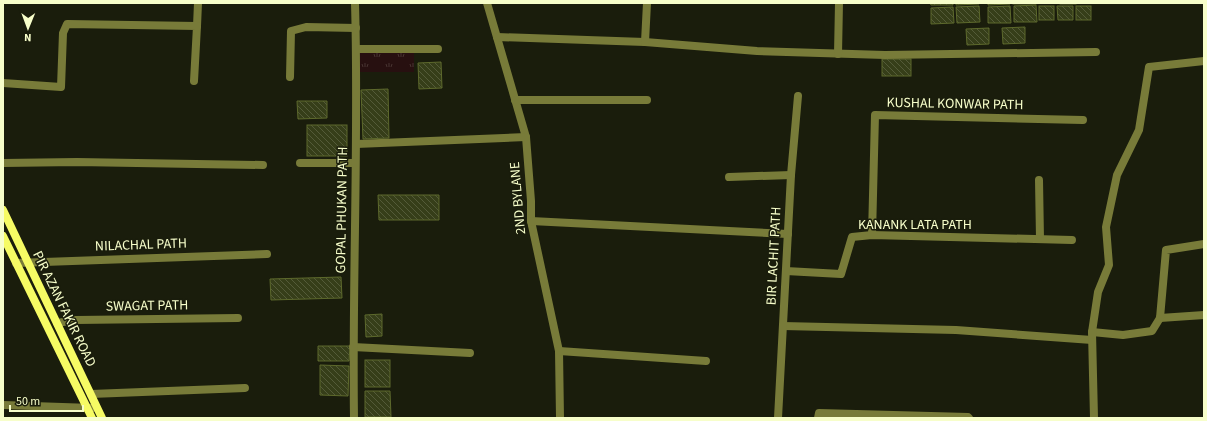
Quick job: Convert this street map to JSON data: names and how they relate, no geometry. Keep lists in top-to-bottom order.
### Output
{
  "streets": {
    "main road": ["PIR AZAN FAKIR ROAD"],
    "street": [
      "KUSHAL KONWAR PATH",
      "2ND BYLANE",
      "GOPAL PHUKAN PATH",
      "KANANK LATA PATH",
      "NILACHAL PATH",
      "BIR LACHIT PATH",
      "SWAGAT PATH"
    ]
  },
  "crossings": [
    ["KUSHAL KONWAR PATH", "KANANK LATA PATH"],
    ["KANANK LATA PATH", "BIR LACHIT PATH"],
    ["NILACHAL PATH", "PIR AZAN FAKIR ROAD"],
    ["SWAGAT PATH", "PIR AZAN FAKIR ROAD"]
  ],
  "scale_bar": "50 m",
  "north": "bottom"
}
